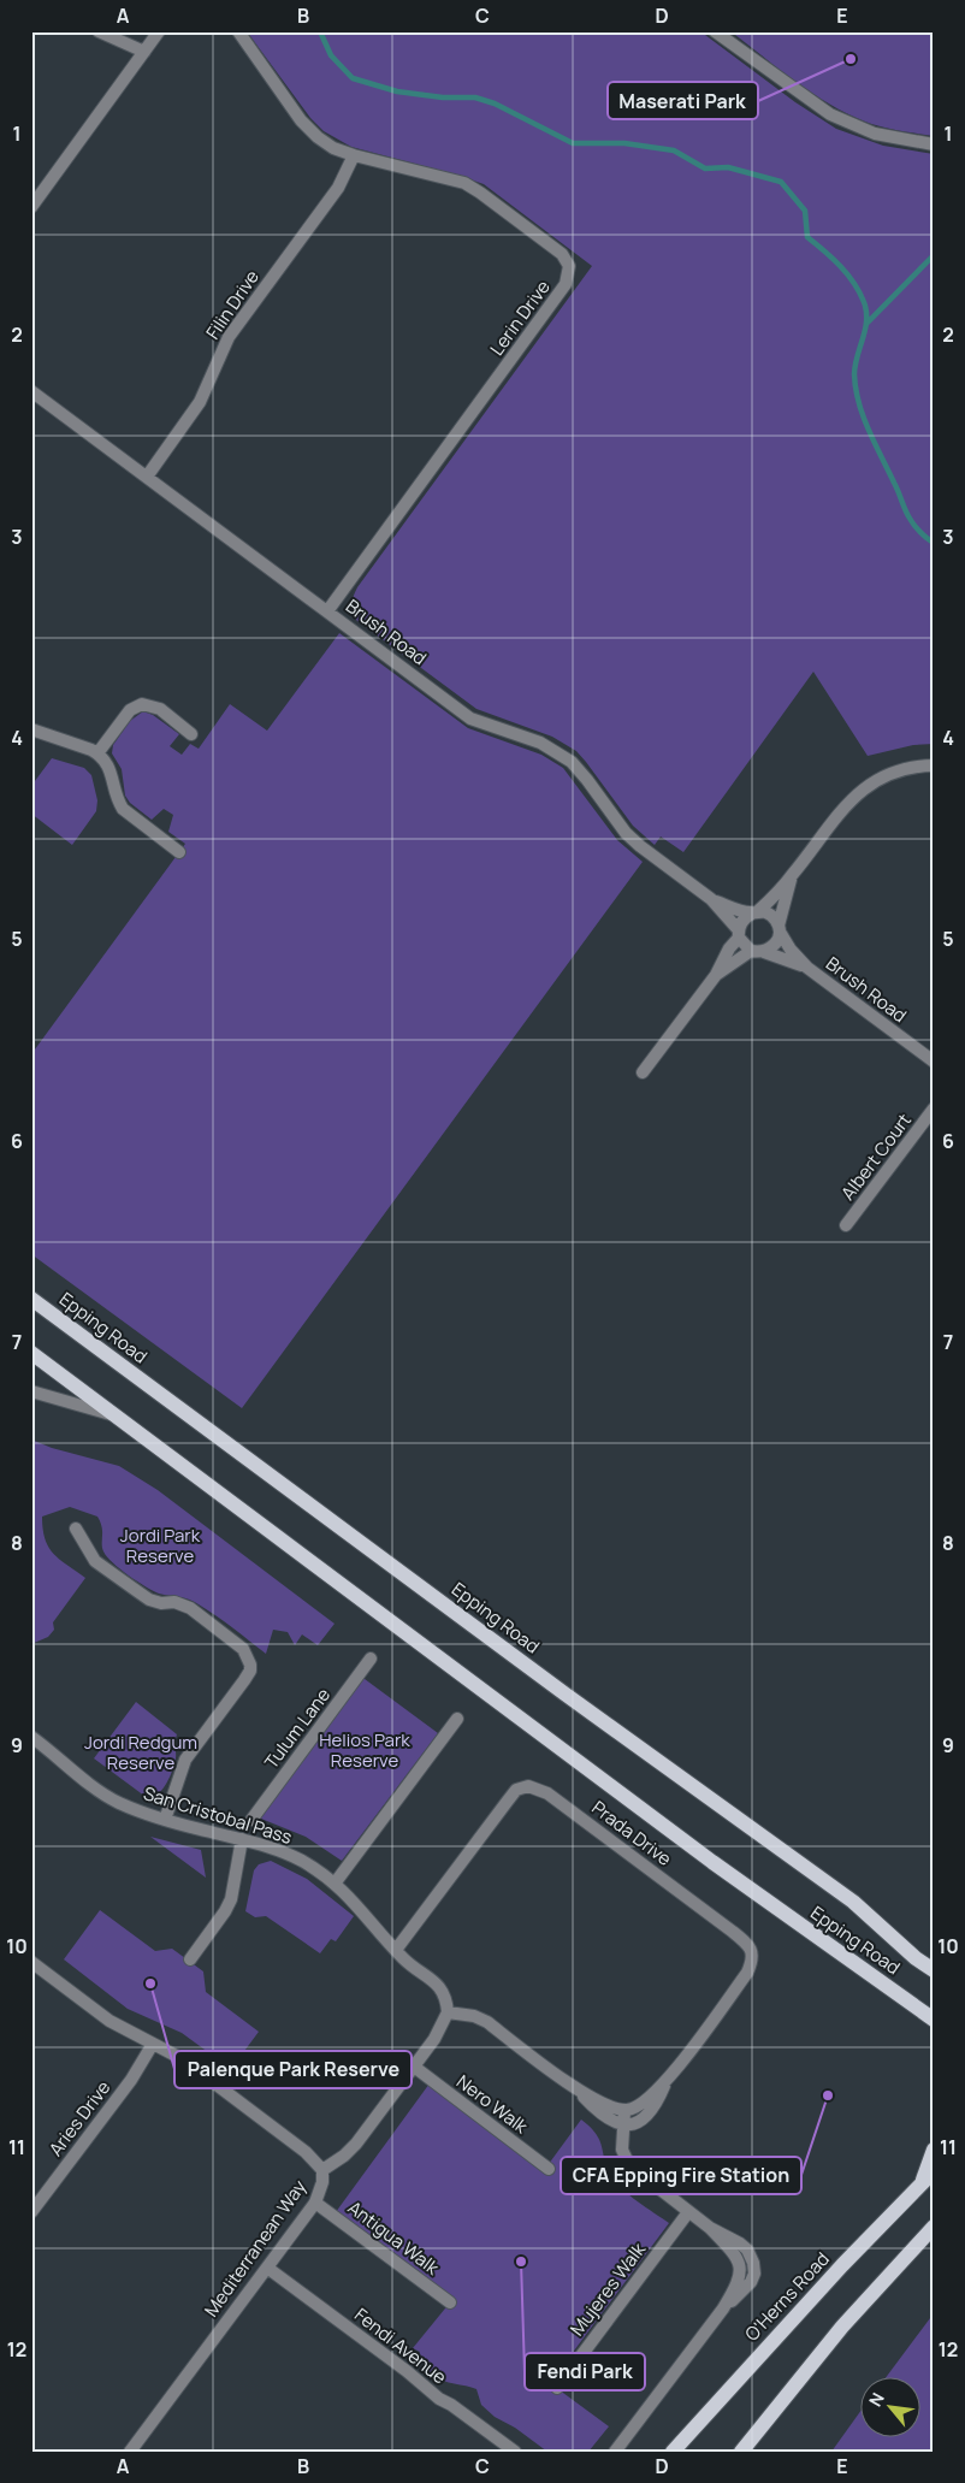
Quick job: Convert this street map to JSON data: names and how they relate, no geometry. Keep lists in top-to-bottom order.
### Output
{
  "streets": {
    "main road": ["Epping Road", "O'Herns Road"],
    "street": [
      "Filin Drive",
      "Lerin Drive",
      "Brush Road",
      "Albert Court",
      "Tulum Lane",
      "San Cristobal Pass",
      "Prada Drive",
      "Nero Walk",
      "Aries Drive",
      "Antigua Walk",
      "Mediterranean Way",
      "Mujeres Walk",
      "Fendi Avenue"
    ]
  },
  "crossings": [
    ["Filin Drive", "Lerin Drive"],
    ["Filin Drive", "Brush Road"],
    ["Lerin Drive", "Brush Road"],
    ["San Cristobal Pass", "Prada Drive"],
    ["San Cristobal Pass", "Mediterranean Way"],
    ["Nero Walk", "Mediterranean Way"],
    ["Antigua Walk", "Mediterranean Way"],
    ["Mediterranean Way", "Fendi Avenue"]
  ],
  "parks": ["Jordi Park Reserve", "Helios Park Reserve", "Jordi Redgum Reserve"],
  "places": [
    "Maserati Park",
    "Palenque Park Reserve",
    "CFA Epping Fire Station",
    "Fendi Park"
  ],
  "north": "top left",
  "grid": {
    "columns": [
      "A",
      "B",
      "C",
      "D",
      "E"
    ],
    "rows": [
      "1",
      "2",
      "3",
      "4",
      "5",
      "6",
      "7",
      "8",
      "9",
      "10",
      "11",
      "12"
    ]
  }
}
